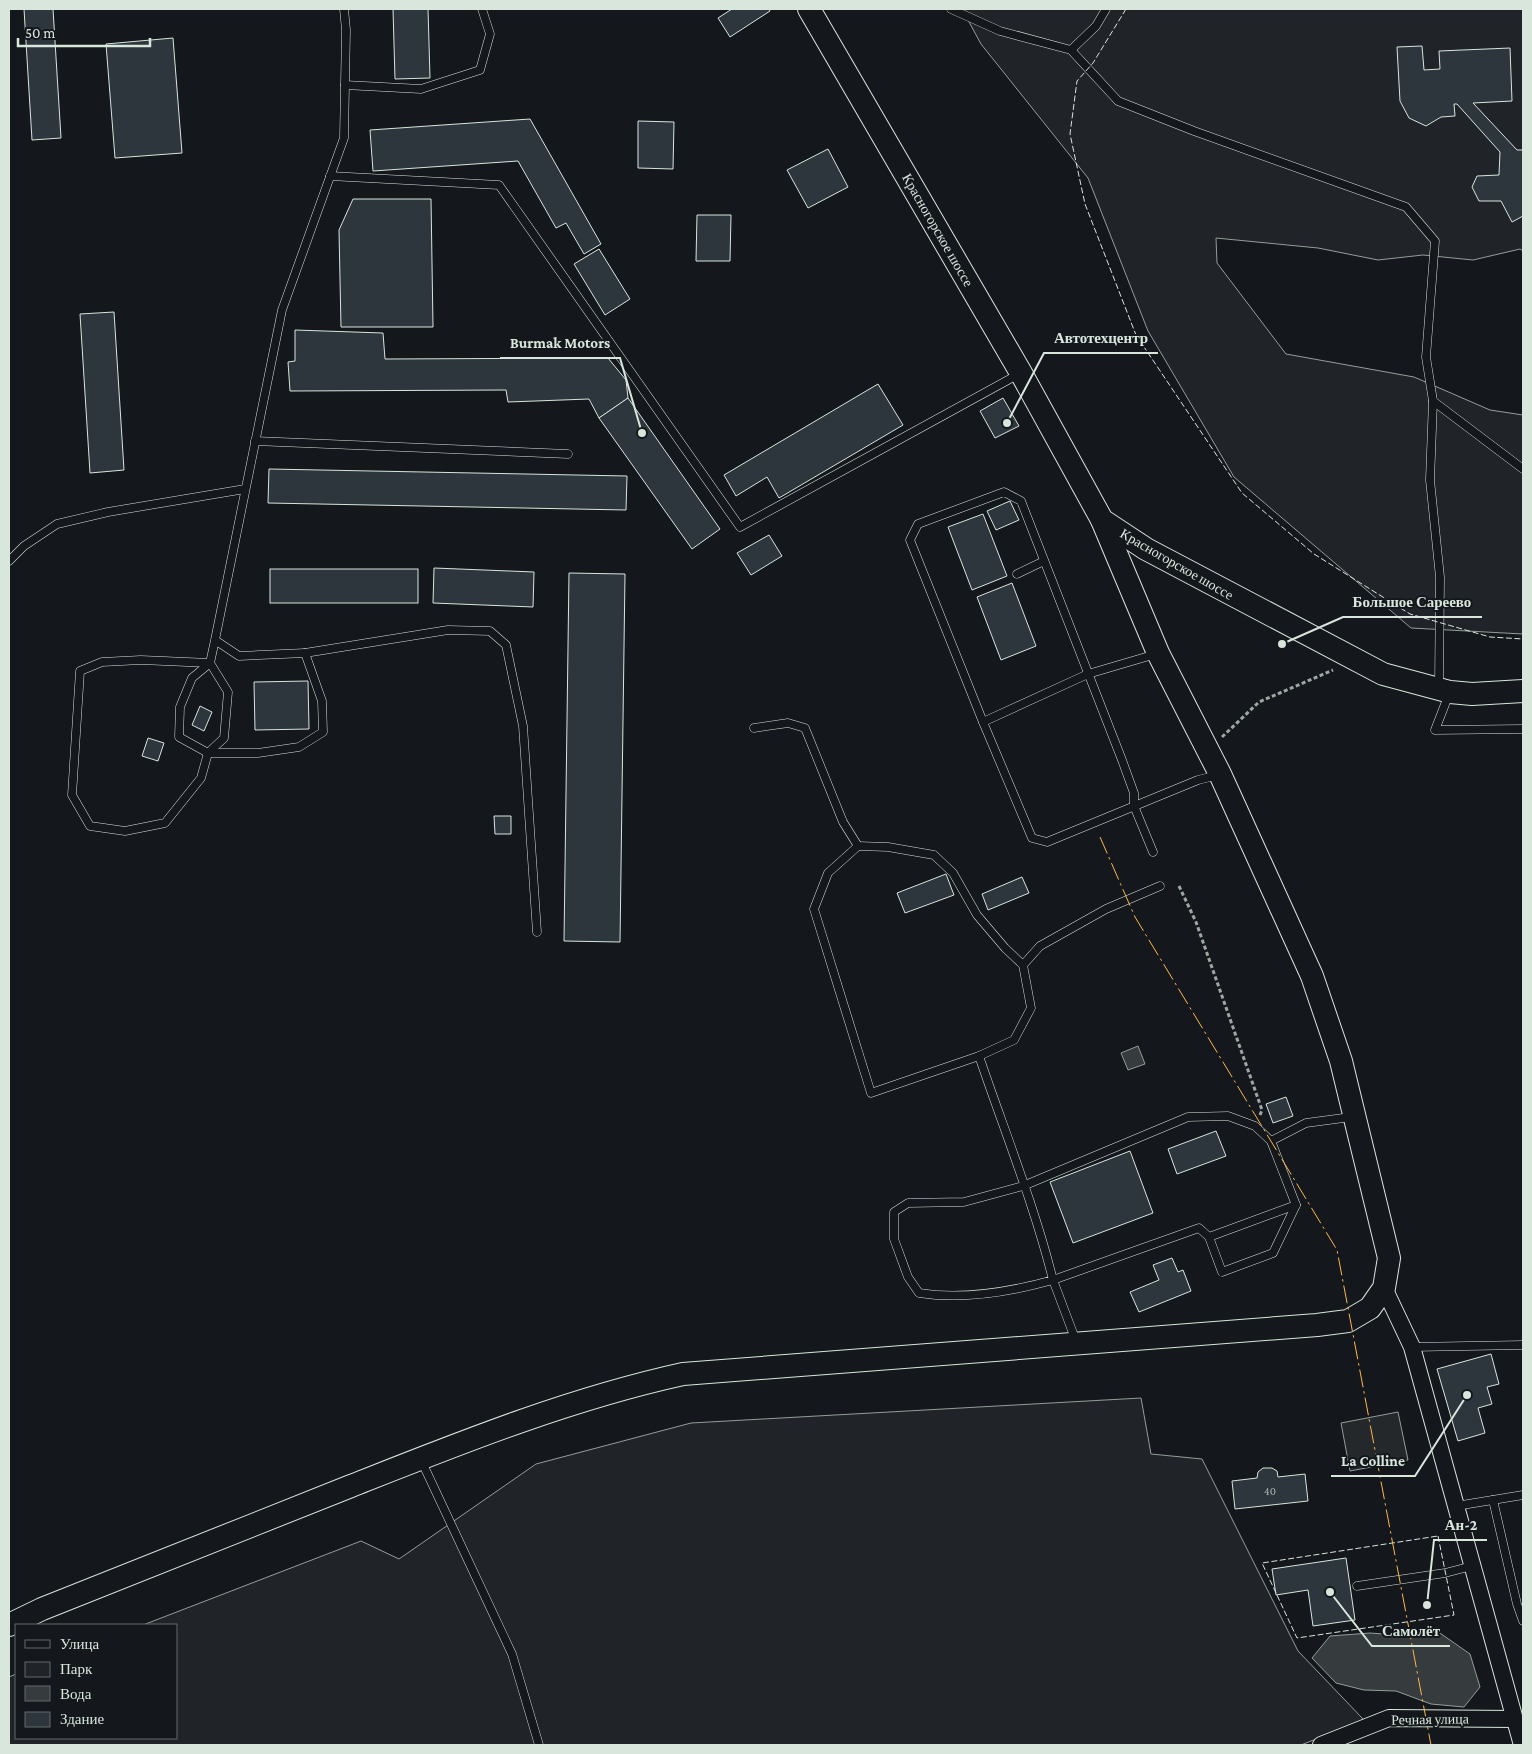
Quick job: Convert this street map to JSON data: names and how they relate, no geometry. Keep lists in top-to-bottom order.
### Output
{
  "streets": {
    "street": ["Красногорское шоссе", "Речная улица"]
  },
  "places": [
    "Автотехцентр",
    "Burmak Motors",
    "Большое Сареево",
    "La Colline",
    "Самолёт",
    "Ан-2"
  ],
  "house_numbers": ["40"],
  "legend": [
    "Улица",
    "Парк",
    "Вода",
    "Здание"
  ],
  "scale_bar": "50 m"
}
